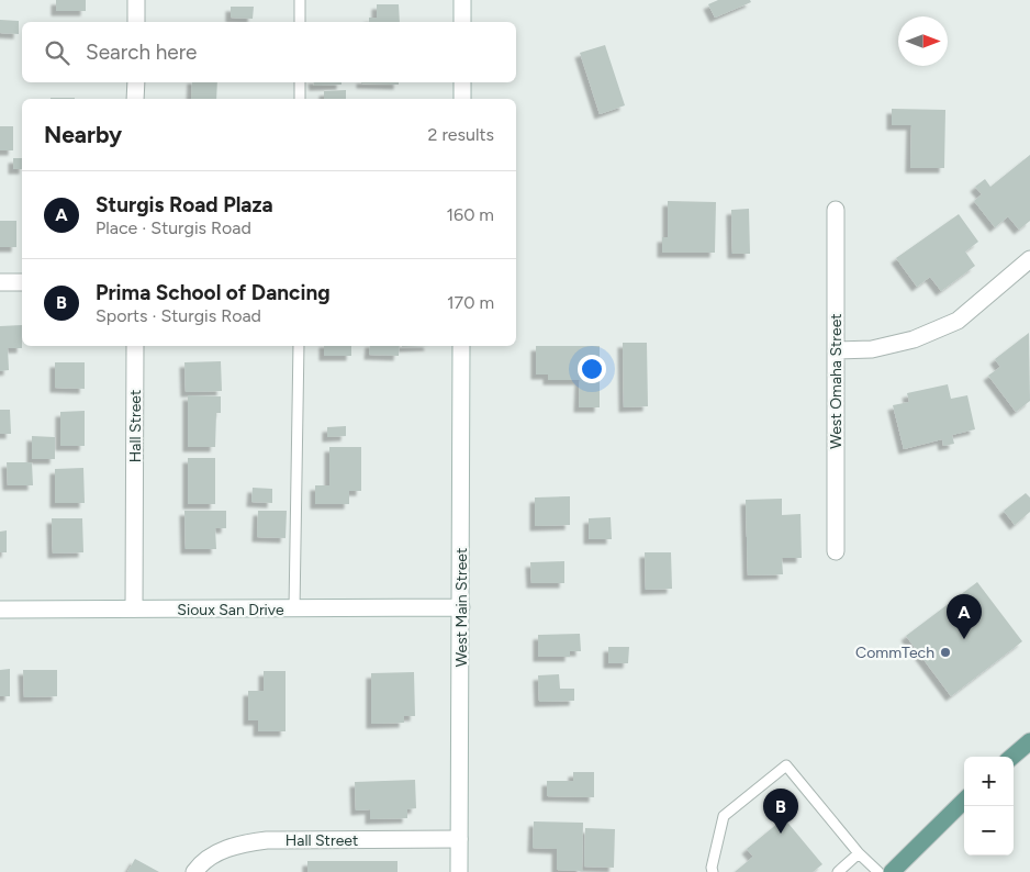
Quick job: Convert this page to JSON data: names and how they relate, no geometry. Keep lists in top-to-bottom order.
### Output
{
  "streets": {
    "street": [
      "West Omaha Street",
      "Hall Street",
      "West Main Street",
      "Sioux San Drive"
    ]
  },
  "crossings": [
    ["Hall Street", "West Main Street"],
    ["Hall Street", "Sioux San Drive"],
    ["West Main Street", "Sioux San Drive"]
  ],
  "places": ["CommTech"],
  "north": "right",
  "page": {
    "search": "Search here",
    "heading": ["Nearby", "2 results"],
    "list": [
      {
        "mark": "A",
        "name": "Sturgis Road Plaza",
        "note": "Place · Sturgis Road",
        "value": "160 m"
      },
      {
        "mark": "B",
        "name": "Prima School of Dancing",
        "note": "Sports · Sturgis Road",
        "value": "170 m"
      }
    ],
    "pins": ["A", "B"],
    "map_buttons": ["+", "−"]
  }
}
